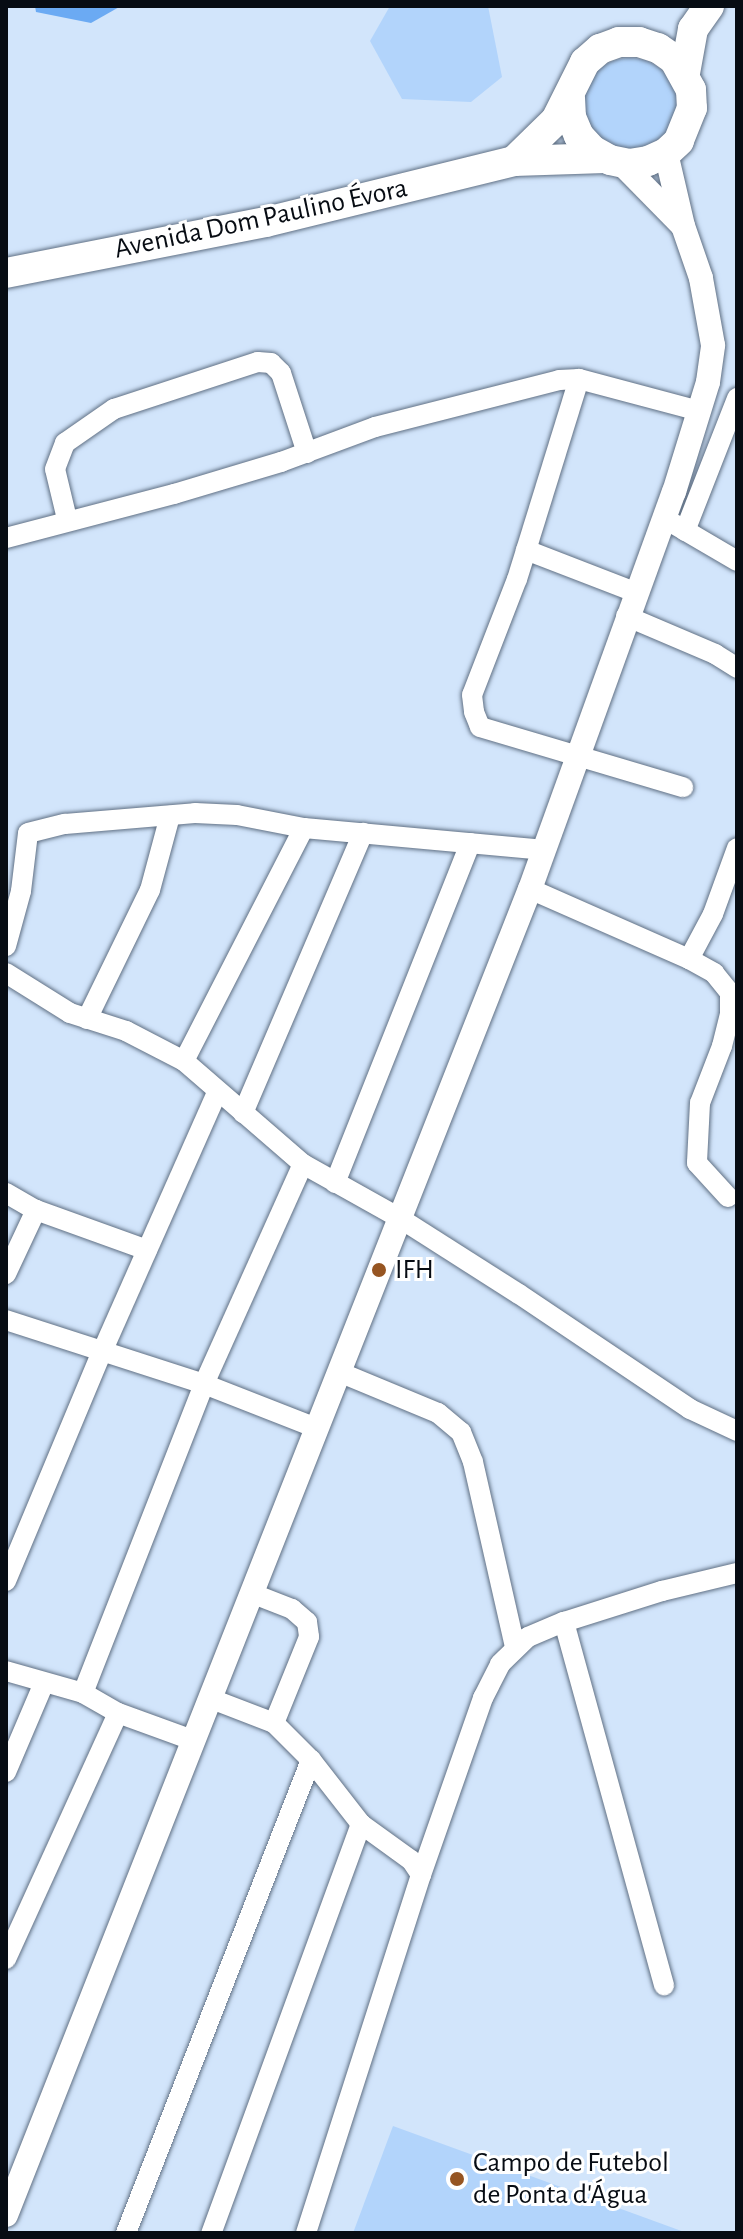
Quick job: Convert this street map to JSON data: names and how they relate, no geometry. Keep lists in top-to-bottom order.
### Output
{
  "streets": {
    "main road": ["Avenida Dom Paulino Évora"]
  },
  "places": ["IFH", "Campo de Futebol de Ponta d'Água"]
}
